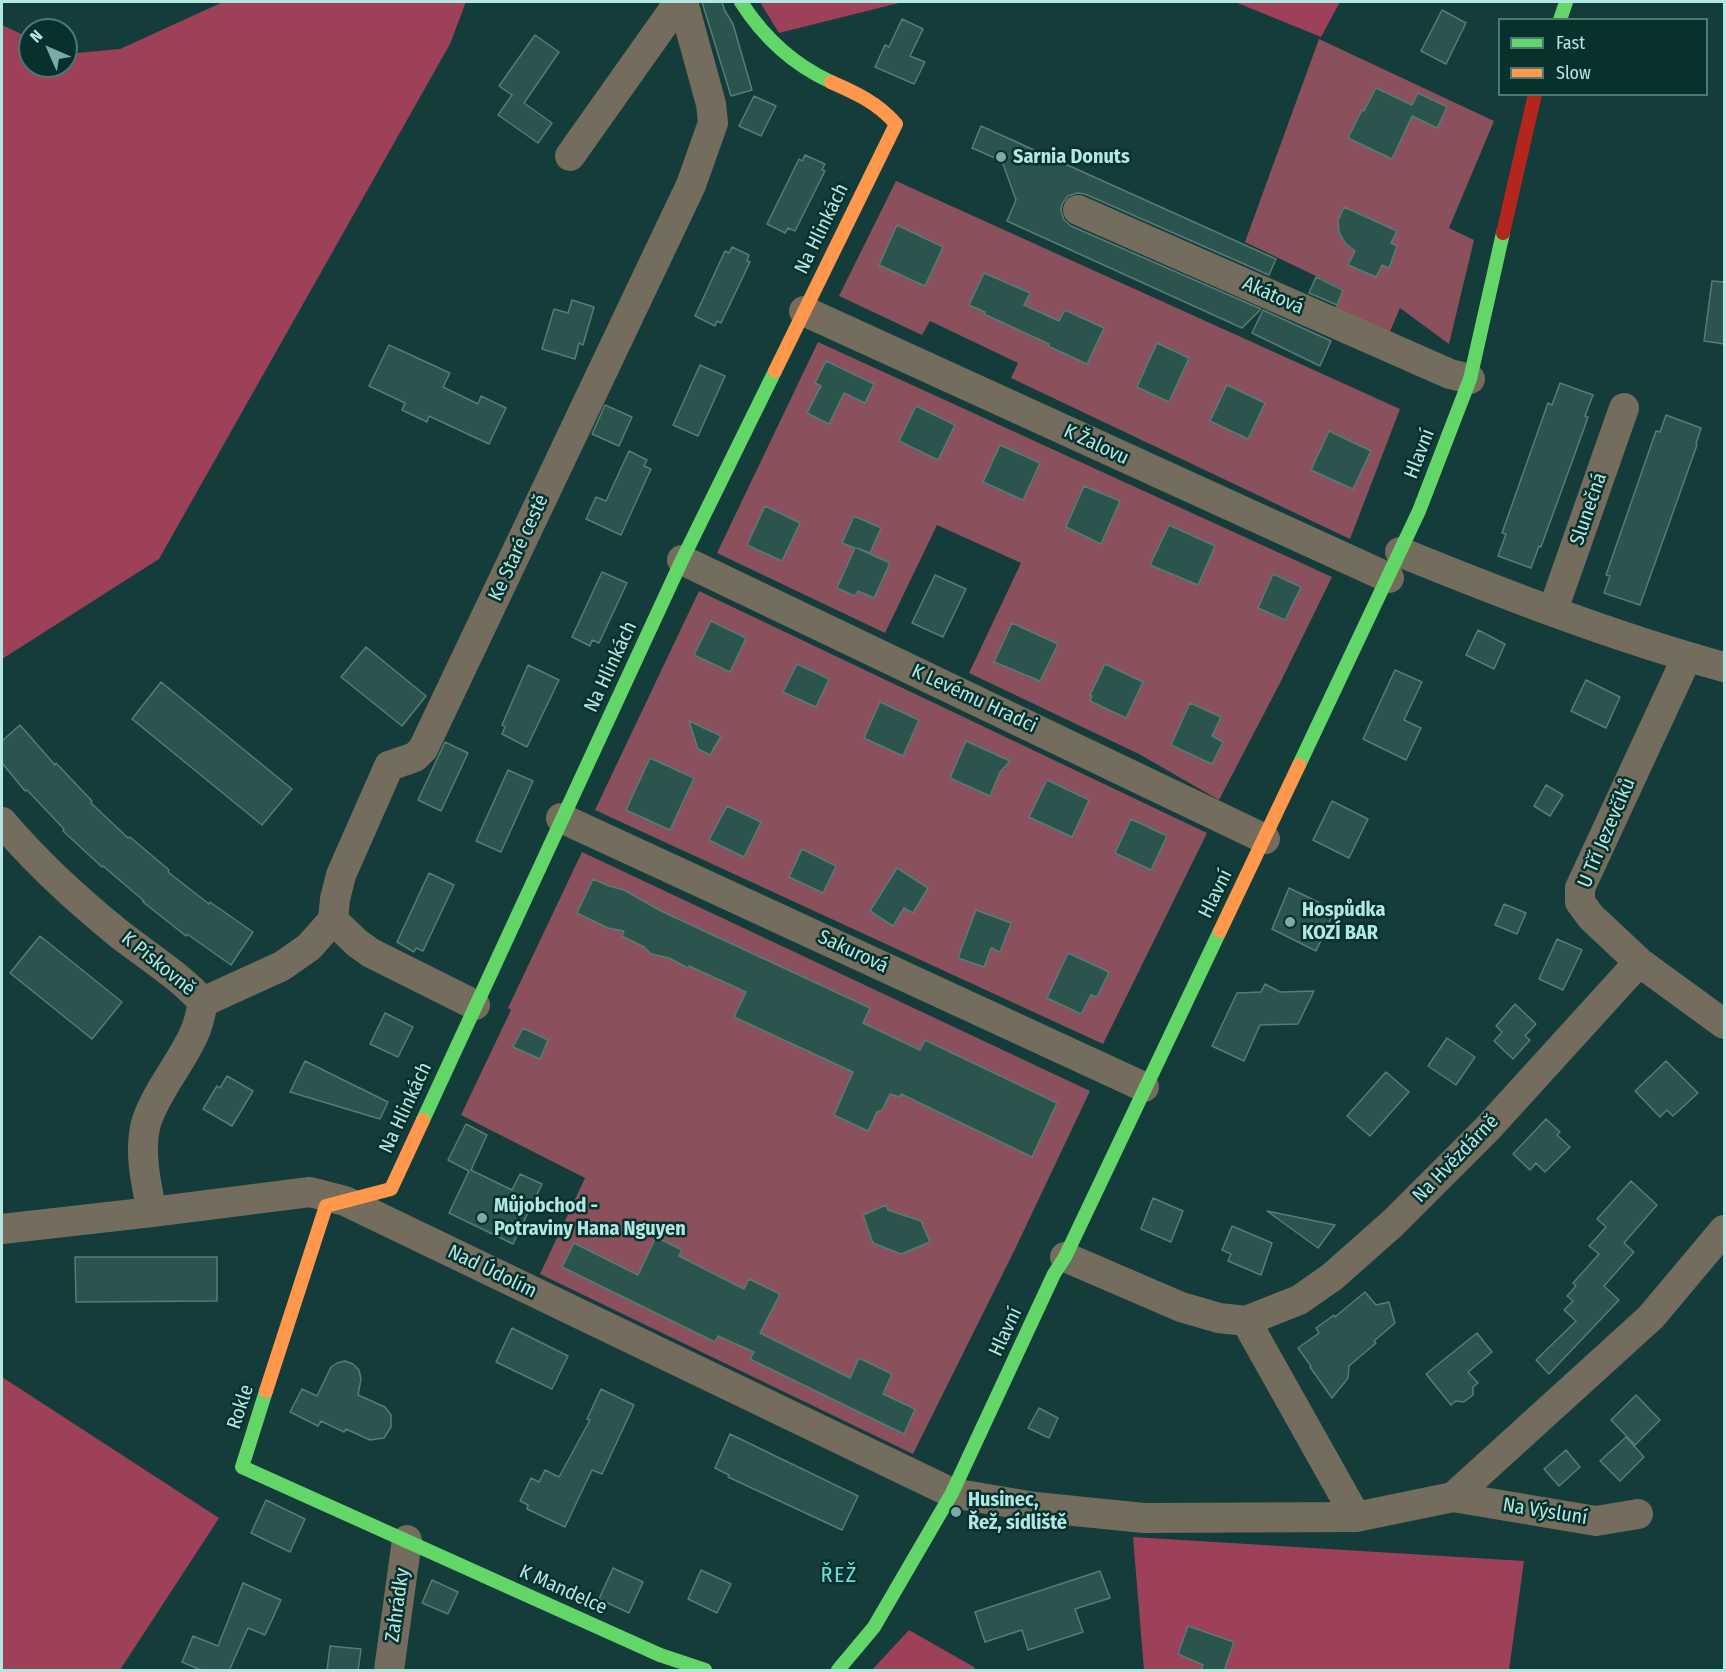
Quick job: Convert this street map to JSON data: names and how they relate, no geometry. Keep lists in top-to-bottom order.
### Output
{
  "streets": {
    "street": [
      "Na Hlinkách",
      "Akátová",
      "K Žalovu",
      "Hlavní",
      "Slunečná",
      "Ke Staré cestě",
      "K Levému Hradci",
      "U Tří Jezevčíků",
      "Sakurová",
      "K Pískovně",
      "Na Hvězdárně",
      "Nad Údolím",
      "Rokle",
      "Na Výsluní",
      "K Mandelce",
      "Zahrádky"
    ]
  },
  "crossings": [
    ["Na Hlinkách", "K Žalovu"],
    ["Na Hlinkách", "K Levému Hradci"],
    ["Na Hlinkách", "Sakurová"],
    ["Na Hlinkách", "Nad Údolím"],
    ["Na Hlinkách", "Rokle"],
    ["Akátová", "Hlavní"],
    ["K Žalovu", "Hlavní"],
    ["Hlavní", "K Levému Hradci"],
    ["Hlavní", "Sakurová"],
    ["Hlavní", "Nad Údolím"],
    ["U Tří Jezevčíků", "Na Hvězdárně"],
    ["K Pískovně", "Nad Údolím"],
    ["Nad Údolím", "Rokle"],
    ["Rokle", "K Mandelce"],
    ["Rokle", "Zahrádky"],
    ["K Mandelce", "Zahrádky"]
  ],
  "districts": ["ŘEŽ"],
  "places": [
    "Sarnia Donuts",
    "Hospůdka KOZÍ BAR",
    "Můjobchod - Potraviny Hana Nguyen",
    "Husinec, Řež, sídliště"
  ],
  "legend": ["Fast", "Slow"],
  "north": "top left"
}
